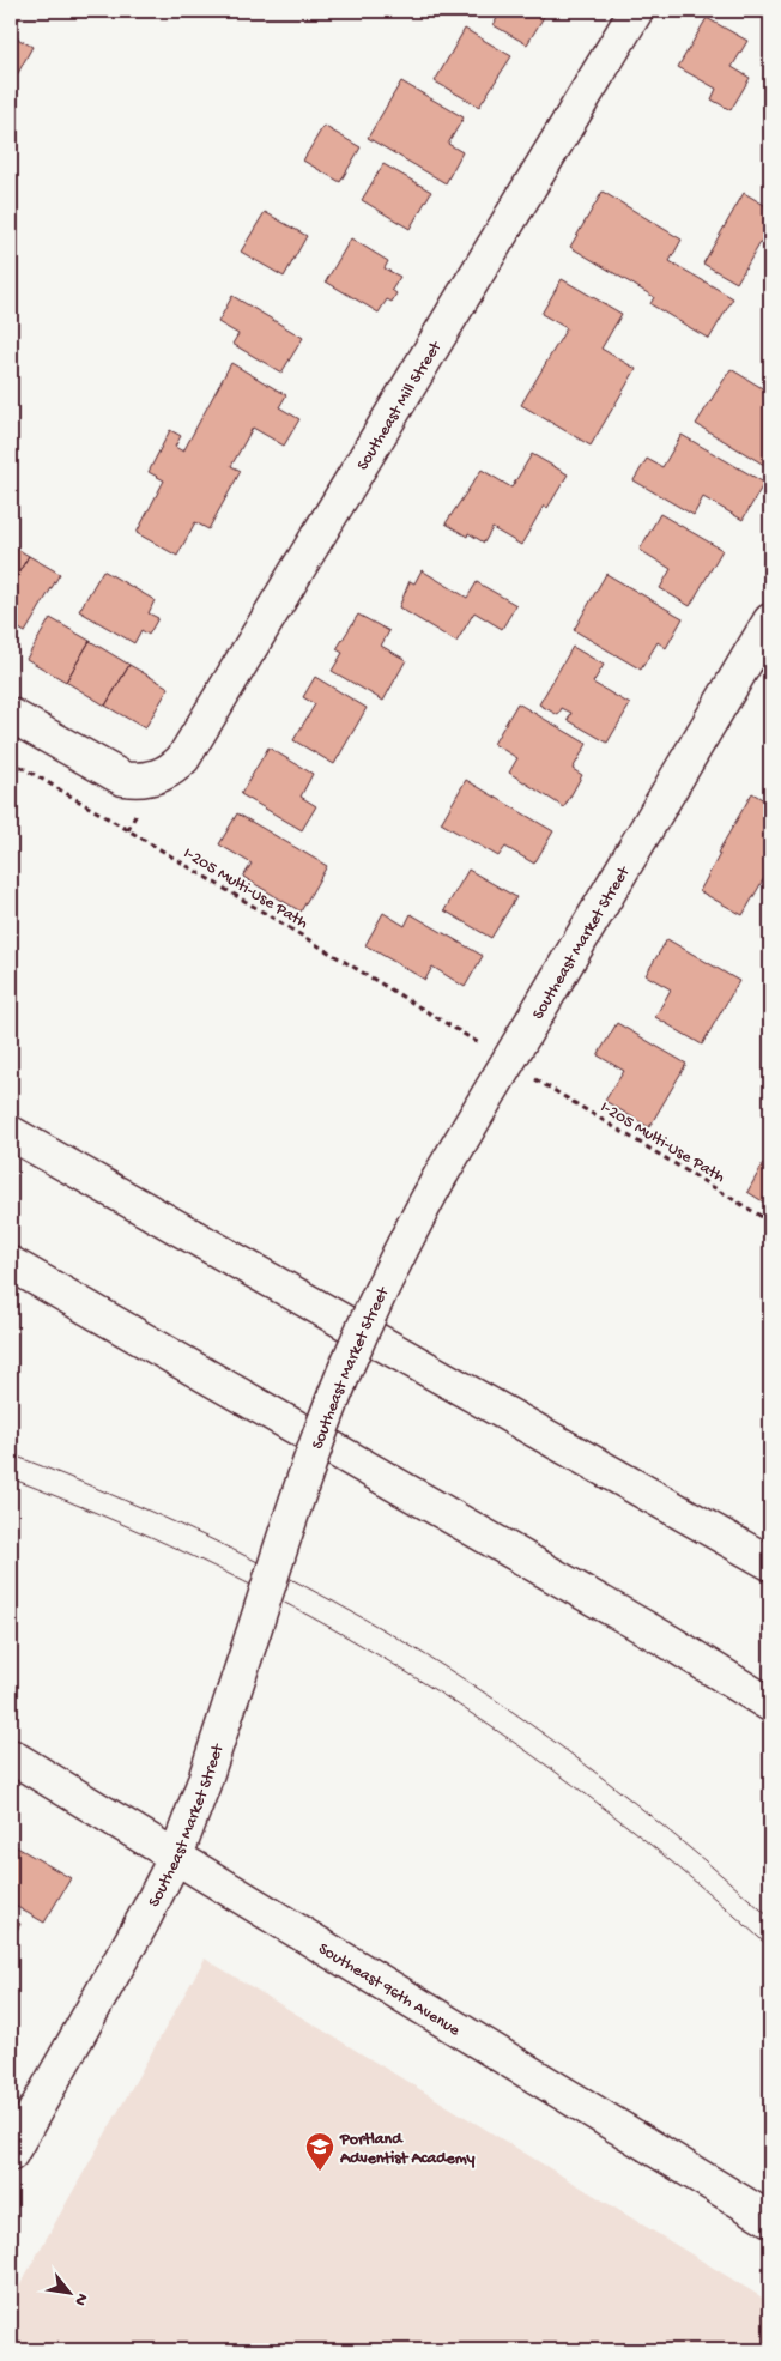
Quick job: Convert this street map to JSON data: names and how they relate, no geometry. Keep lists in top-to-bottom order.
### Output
{
  "streets": {
    "main road": ["Southeast Mill Street", "Southeast Market Street", "Southeast 96th Avenue"],
    "path": ["I-205 Multi-Use Path"]
  },
  "crossings": [
    ["Southeast Market Street", "Southeast 96th Avenue"]
  ],
  "places": {
    "school or university": ["Portland Adventist Academy"]
  },
  "north": "bottom right"
}
